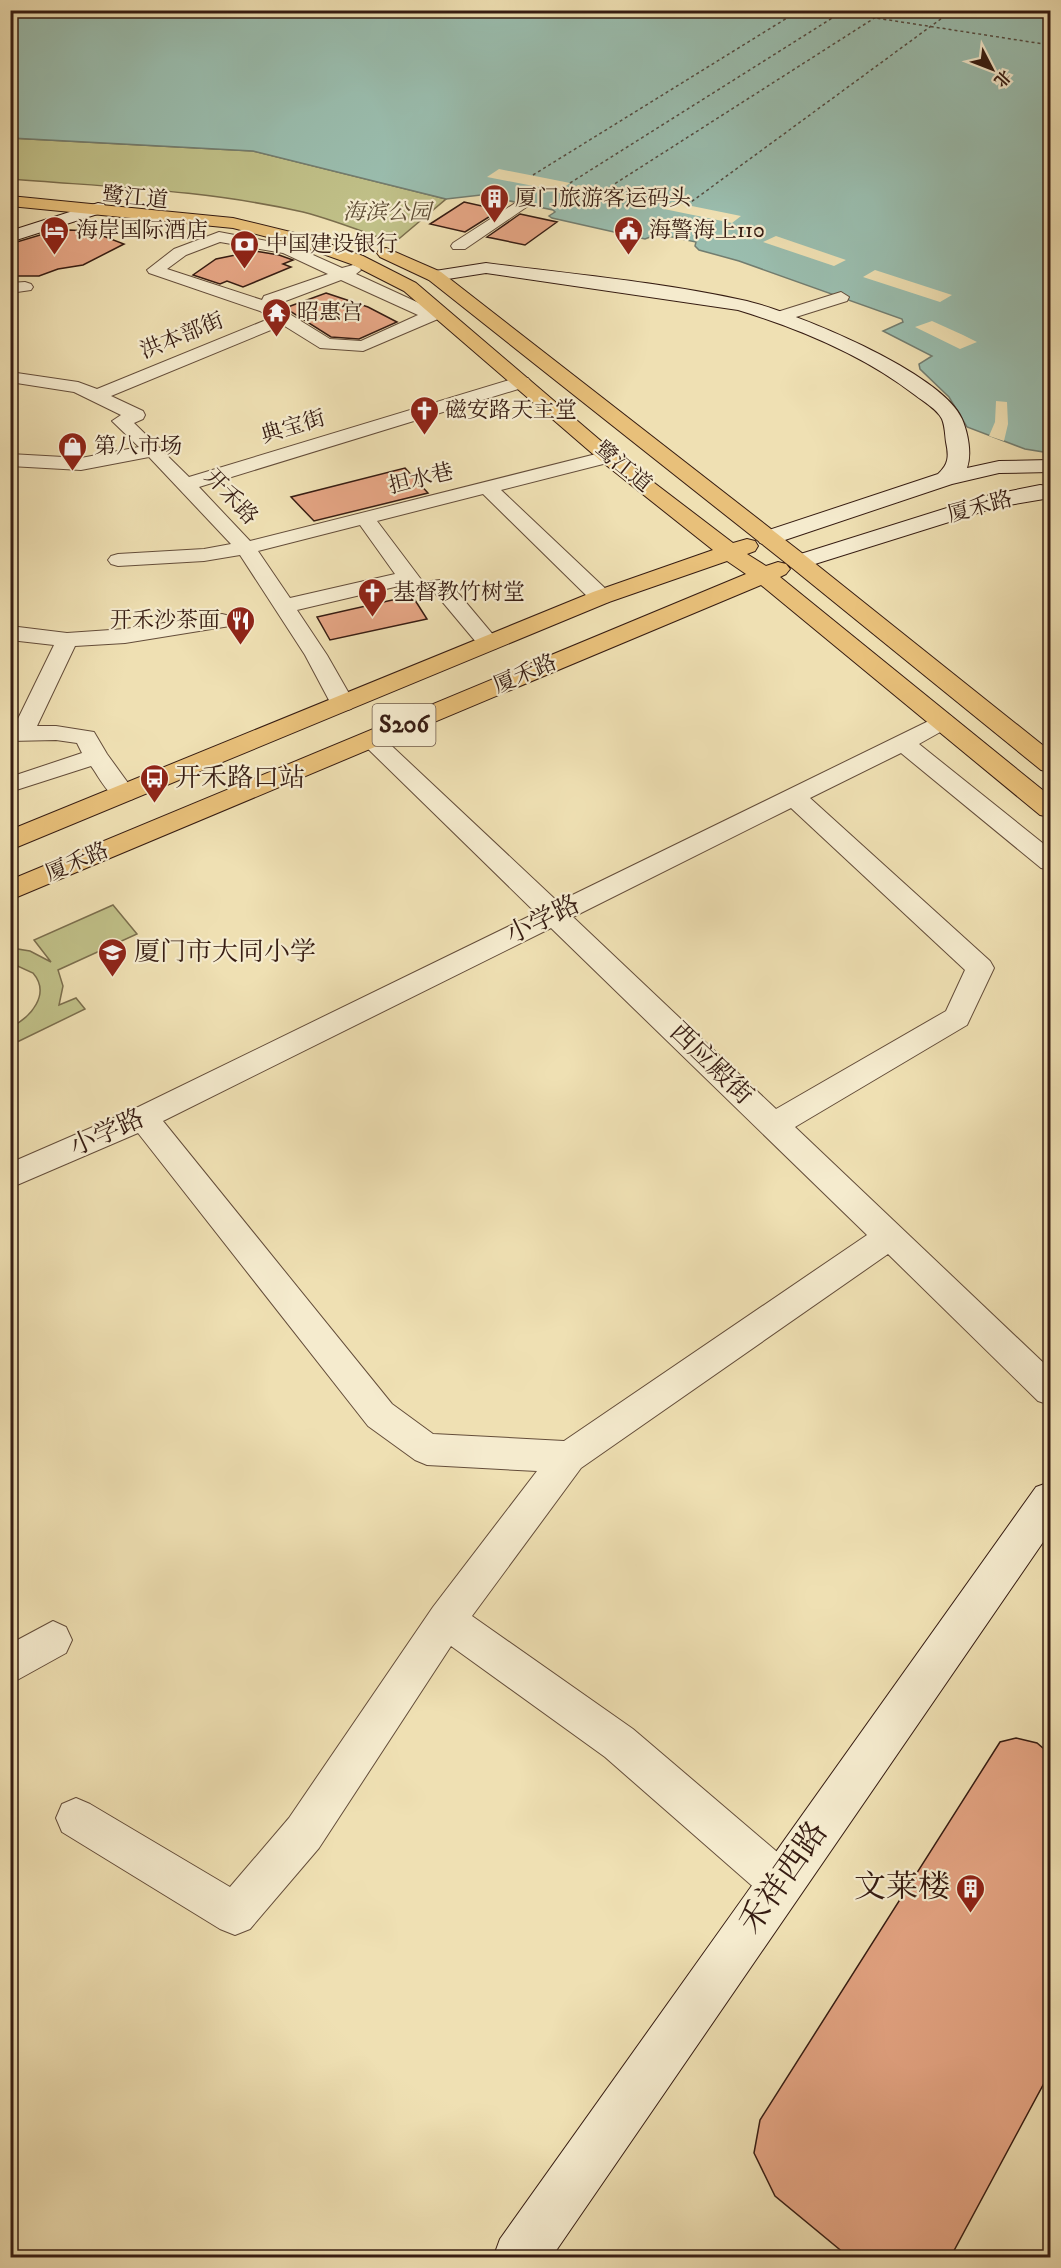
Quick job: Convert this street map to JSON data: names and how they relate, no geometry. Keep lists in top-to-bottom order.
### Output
{
  "streets": {
    "main road": ["鹭江道", "厦禾路", "S206"],
    "street": [
      "洪本部街",
      "典宝街",
      "担水巷",
      "开禾路",
      "小学路",
      "西应殿街",
      "禾祥西路"
    ]
  },
  "crossings": [
    ["鹭江道", "典宝街"],
    ["鹭江道", "担水巷"],
    ["鹭江道", "厦禾路"],
    ["鹭江道", "小学路"],
    ["洪本部街", "开禾路"],
    ["典宝街", "开禾路"],
    ["担水巷", "开禾路"],
    ["开禾路", "厦禾路"],
    ["厦禾路", "西应殿街"],
    ["小学路", "西应殿街"]
  ],
  "parks": ["海滨公园"],
  "places": {
    "building": ["厦门旅游客运码头", "文莱楼"],
    "hotel": ["海岸国际酒店"],
    "public building": ["海警海上110"],
    "bank": ["中国建设银行"],
    "temple": ["昭惠宫"],
    "church": ["磁安路天主堂", "基督教竹树堂"],
    "shop": ["第八市场"],
    "restaurant": ["开禾沙茶面"],
    "bus stop": ["开禾路口站"],
    "school or university": ["厦门市大同小学"]
  },
  "north": "bottom right"
}
